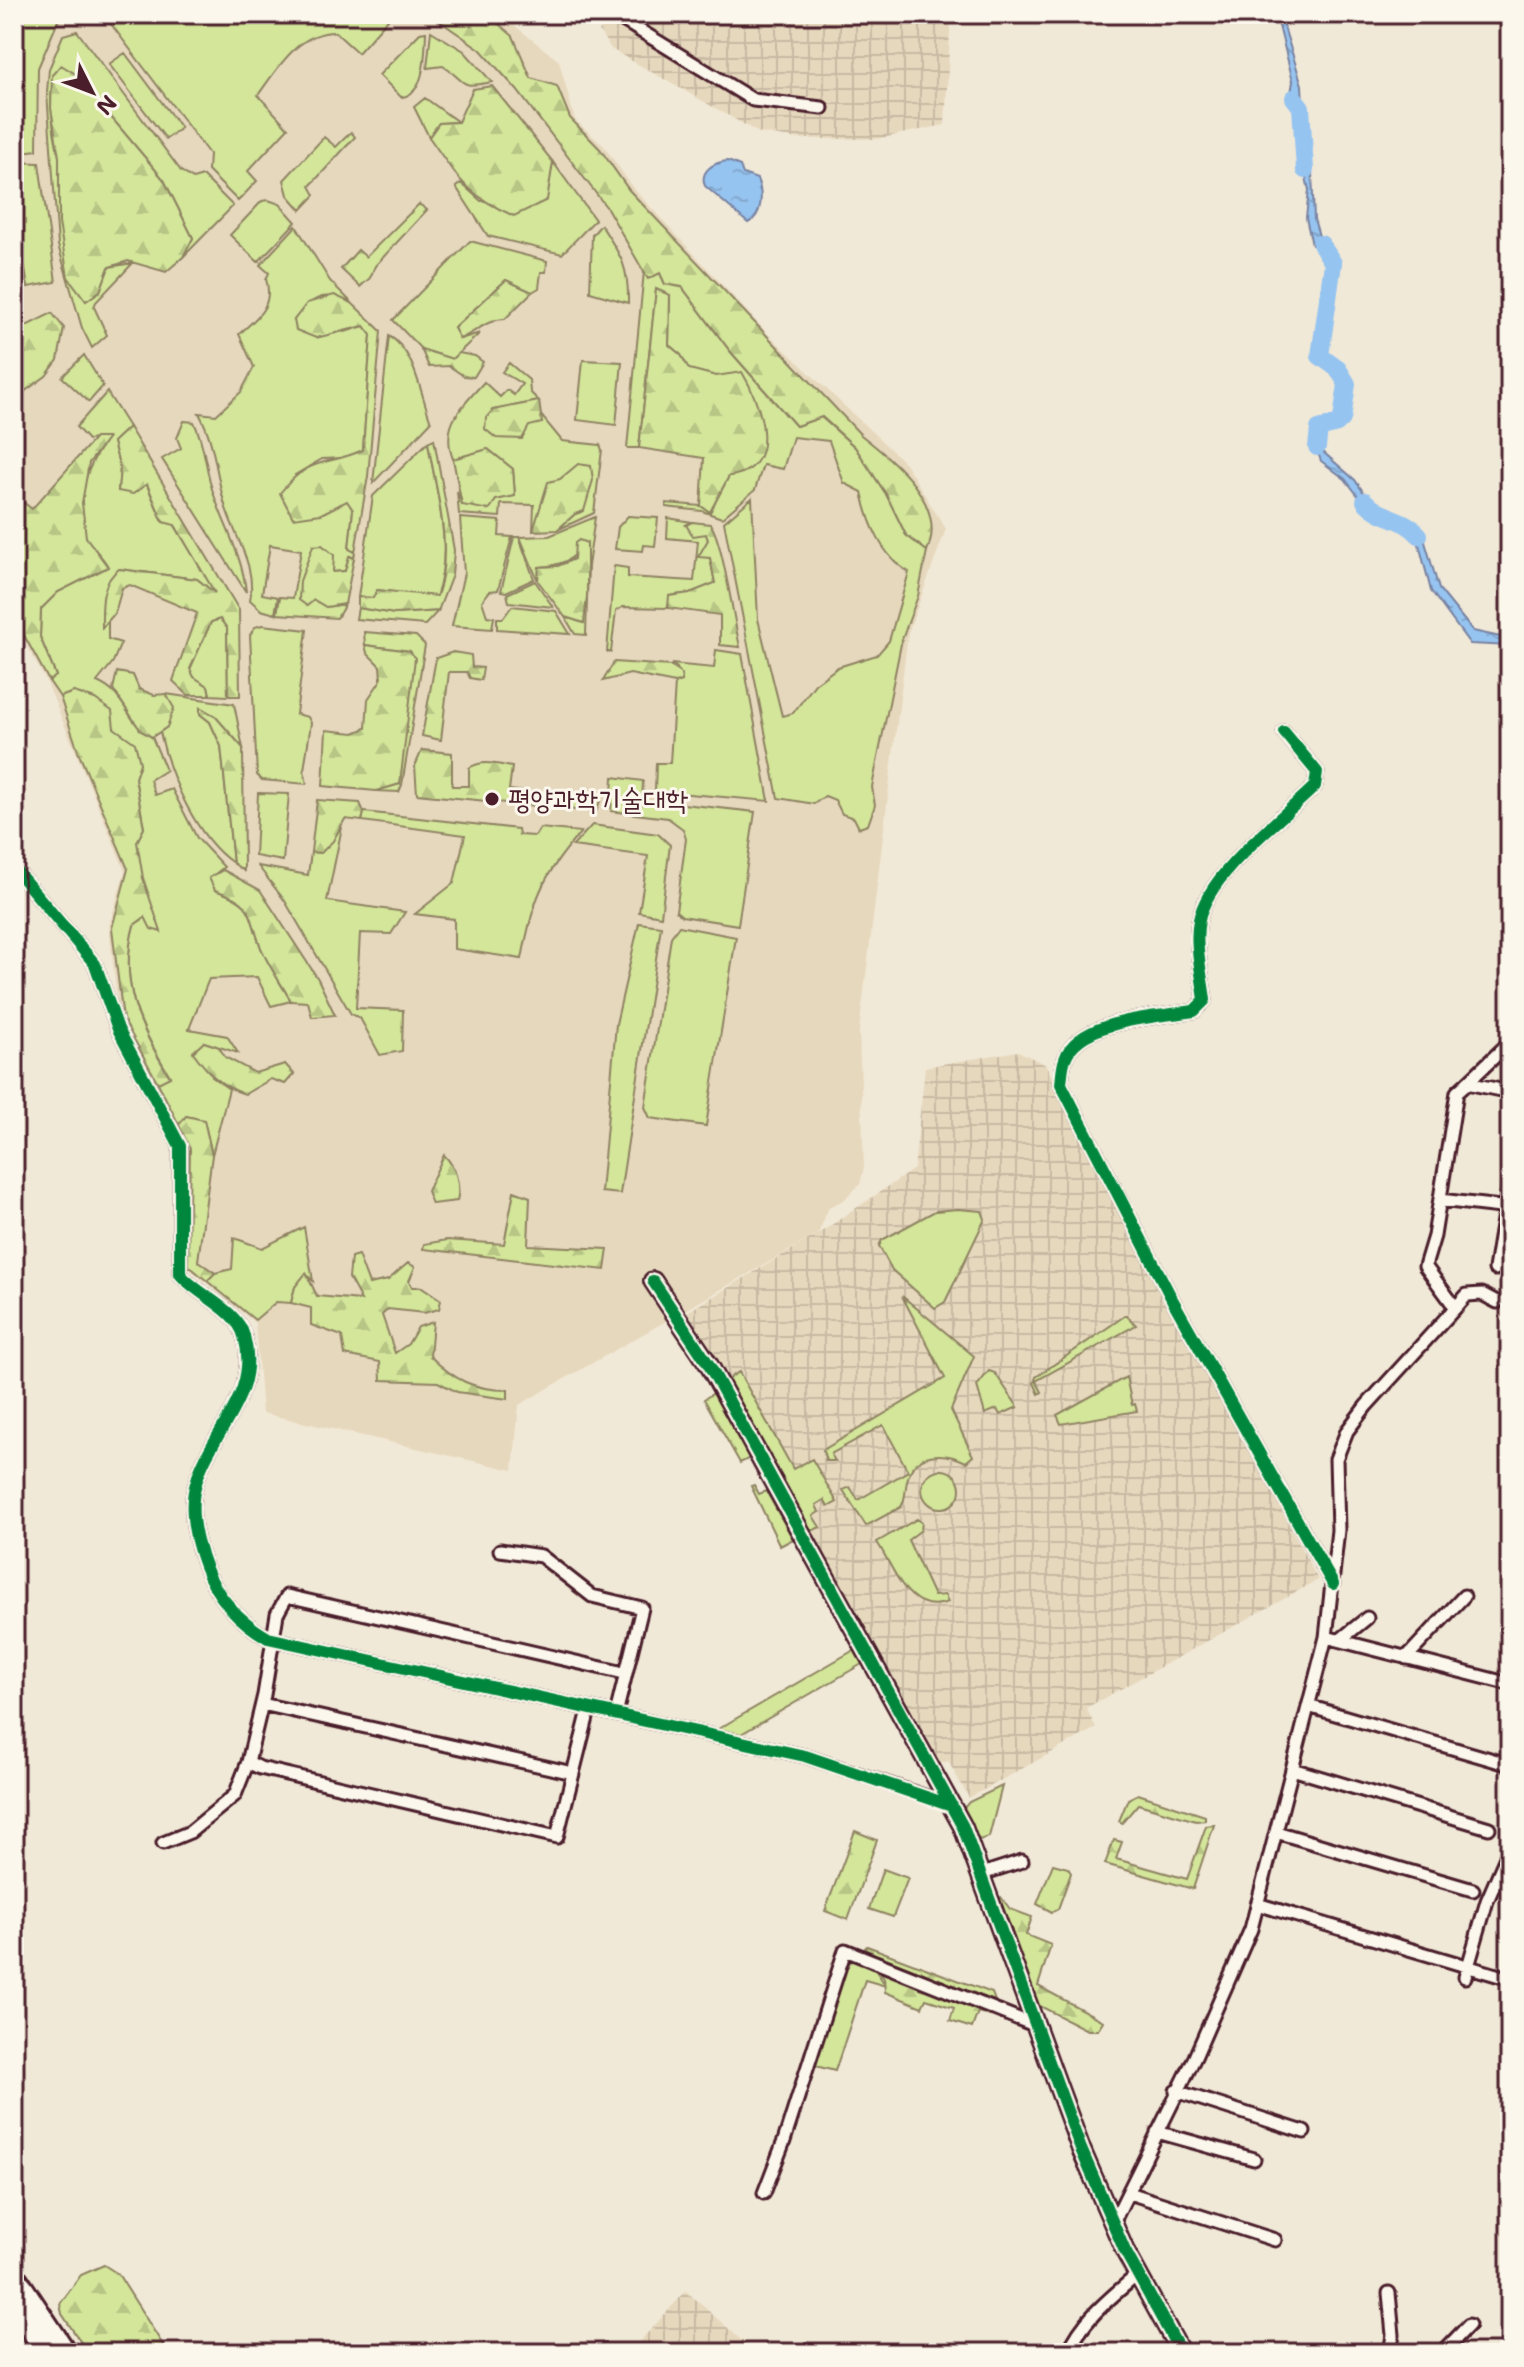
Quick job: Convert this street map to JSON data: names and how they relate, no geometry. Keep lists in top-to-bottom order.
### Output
{
  "places": ["평양과학기술대학"],
  "north": "bottom right"
}
